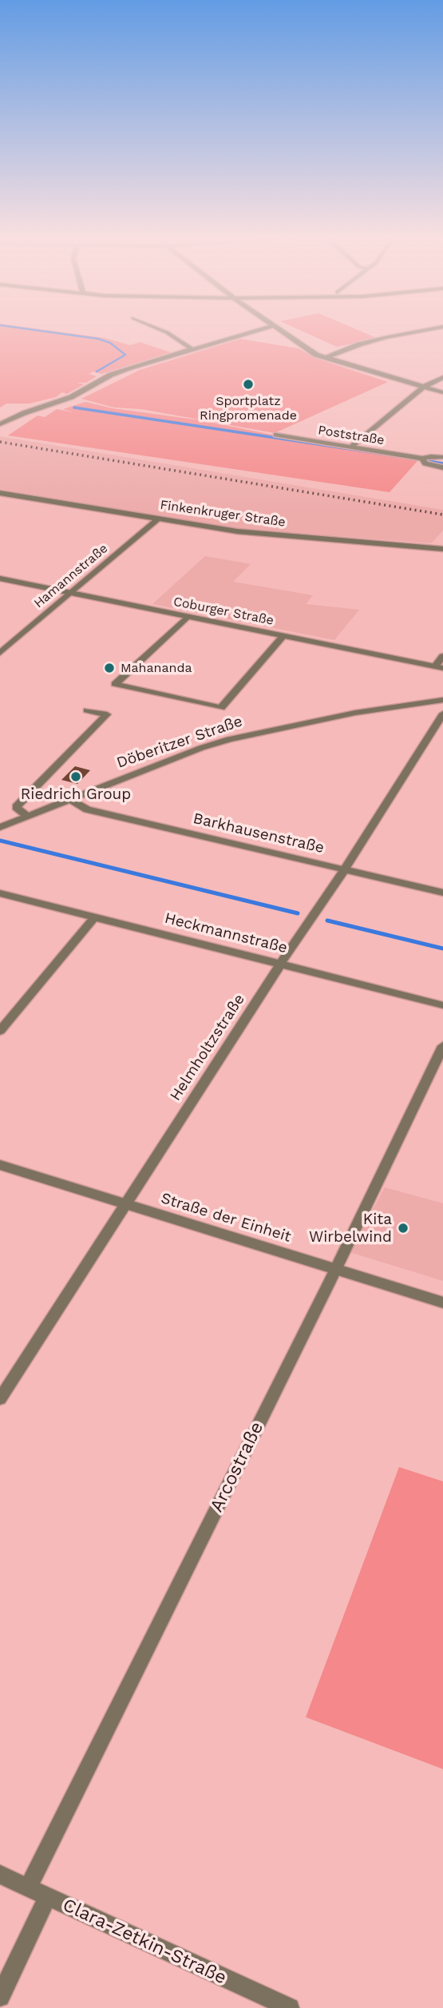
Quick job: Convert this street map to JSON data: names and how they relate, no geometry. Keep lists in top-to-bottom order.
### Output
{
  "streets": {
    "street": [
      "Poststraße",
      "Finkenkruger Straße",
      "Hamannstraße",
      "Coburger Straße",
      "Döberitzer Straße",
      "Barkhausenstraße",
      "Heckmannstraße",
      "Helmholtzstraße",
      "Straße der Einheit",
      "Arcostraße",
      "Clara-Zetkin-Straße"
    ]
  },
  "crossings": [
    ["Finkenkruger Straße", "Hamannstraße"],
    ["Hamannstraße", "Coburger Straße"],
    ["Döberitzer Straße", "Barkhausenstraße"],
    ["Barkhausenstraße", "Helmholtzstraße"],
    ["Heckmannstraße", "Helmholtzstraße"],
    ["Helmholtzstraße", "Straße der Einheit"],
    ["Straße der Einheit", "Arcostraße"],
    ["Arcostraße", "Clara-Zetkin-Straße"]
  ],
  "places": [
    "Sportplatz Ringpromenade",
    "Mahananda",
    "Riedrich Group",
    "Kita Wirbelwind"
  ]
}
